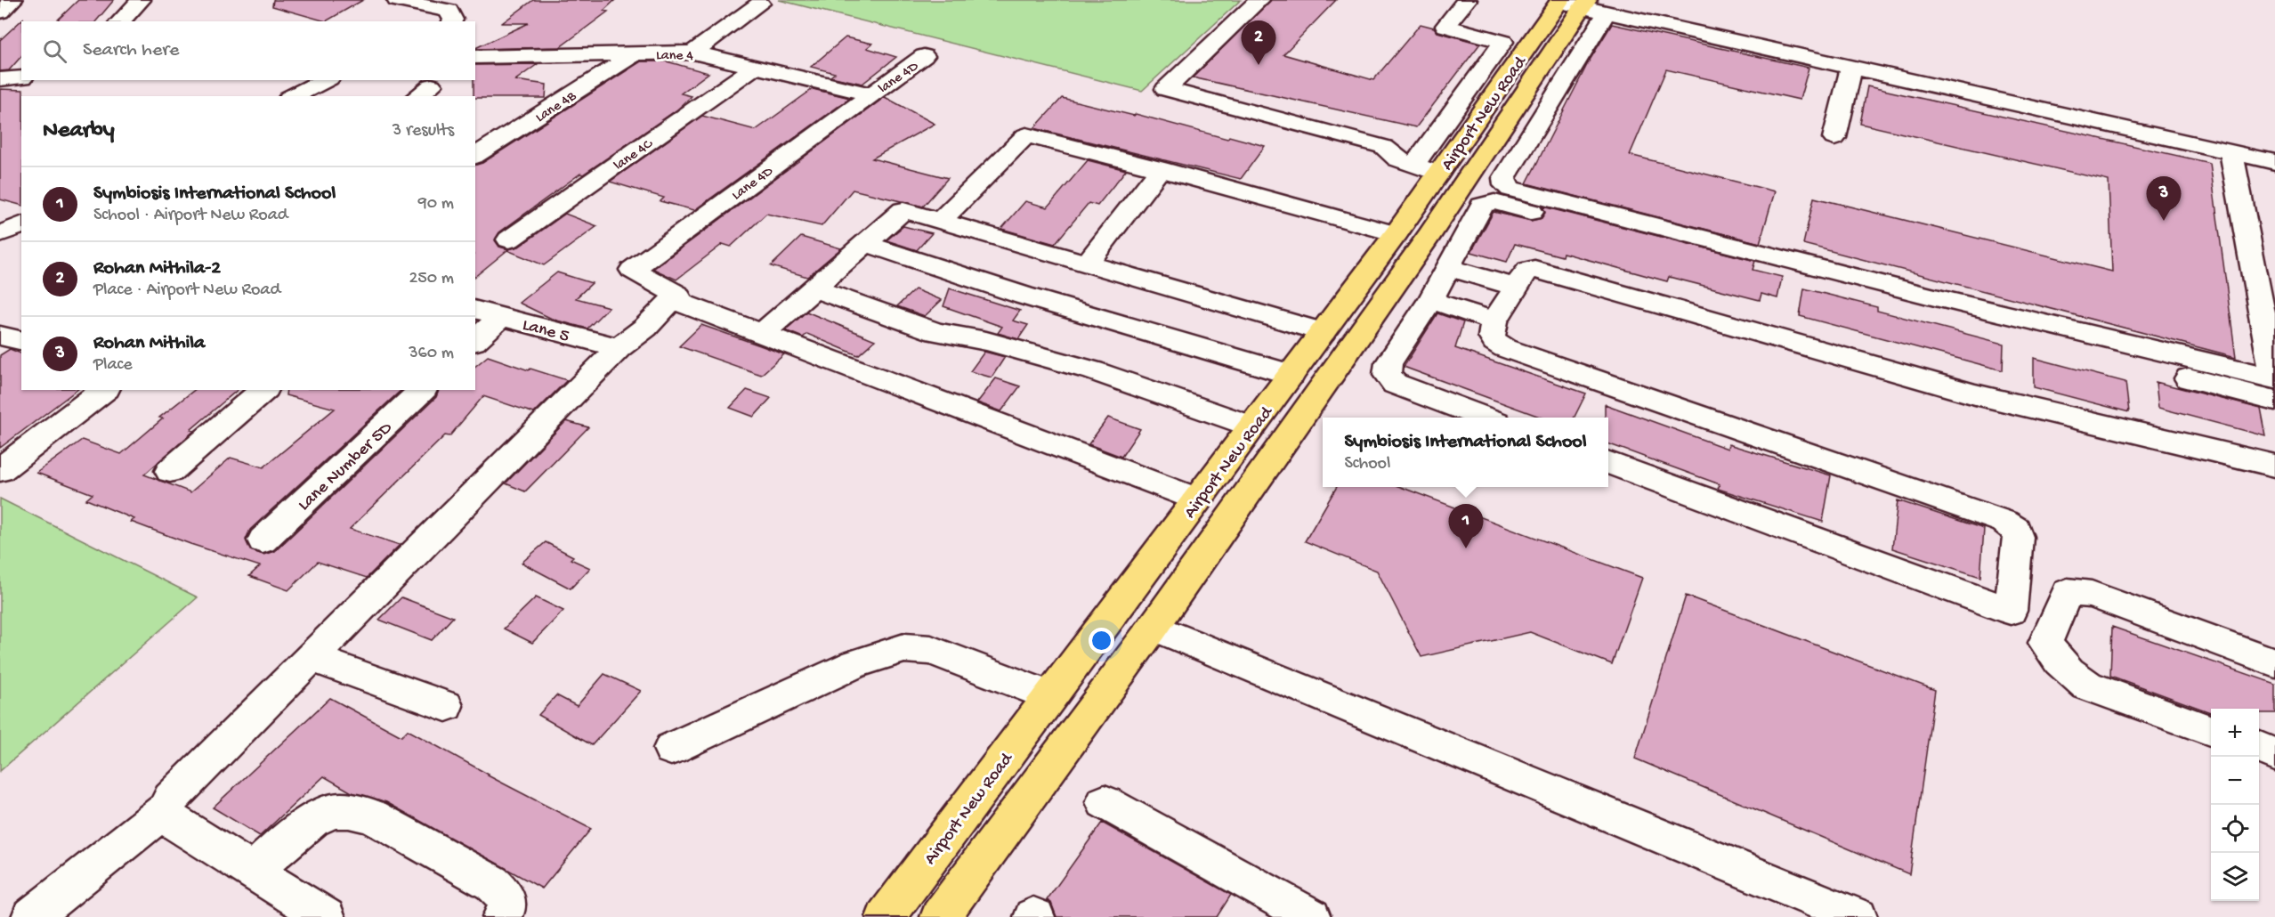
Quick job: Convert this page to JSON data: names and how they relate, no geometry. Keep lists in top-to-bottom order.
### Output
{
  "streets": {
    "main road": ["Airport New Road"],
    "street": [
      "Lane 4",
      "lane 4D",
      "Lane 4B",
      "lane 4C",
      "Lane 4D",
      "Lane 5",
      "Lane Number 5D"
    ]
  },
  "crossings": [
    ["Lane 4", "lane 4D"],
    ["Lane 4", "Lane 4B"],
    ["Lane 4", "lane 4C"],
    ["Lane 4", "Lane 4D"],
    ["lane 4D", "Lane 4D"]
  ],
  "page": {
    "pins": ["2", "3", "1"],
    "search": "Search here",
    "heading": ["Nearby", "3 results"],
    "list": [
      {
        "mark": "1",
        "name": "Symbiosis International School",
        "note": "School · Airport New Road",
        "value": "90 m"
      },
      {
        "mark": "2",
        "name": "Rohan Mithila-2",
        "note": "Place · Airport New Road",
        "value": "250 m"
      },
      {
        "mark": "3",
        "name": "Rohan Mithila",
        "note": "Place",
        "value": "360 m"
      }
    ],
    "popup": ["Symbiosis International School", "School"],
    "map_buttons": ["+", "−"]
  }
}
